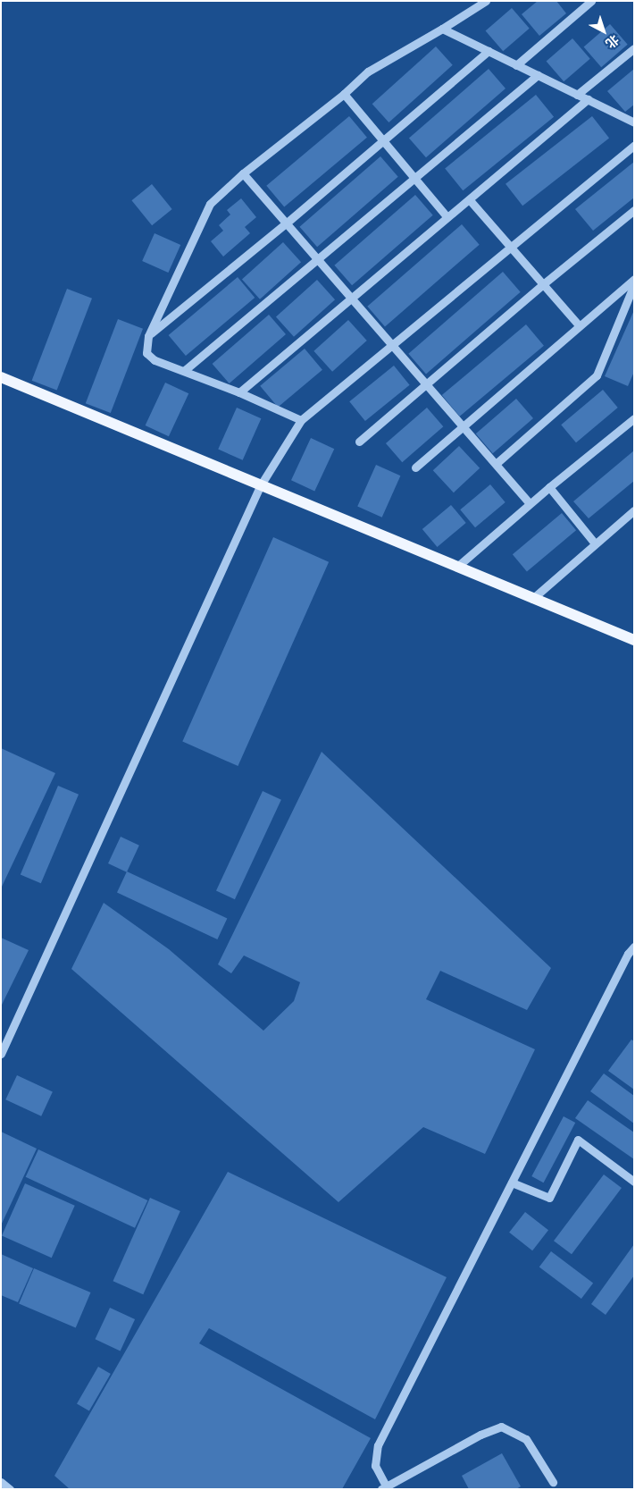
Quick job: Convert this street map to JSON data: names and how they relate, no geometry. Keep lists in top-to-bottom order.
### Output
{
  "north": "bottom right"
}
